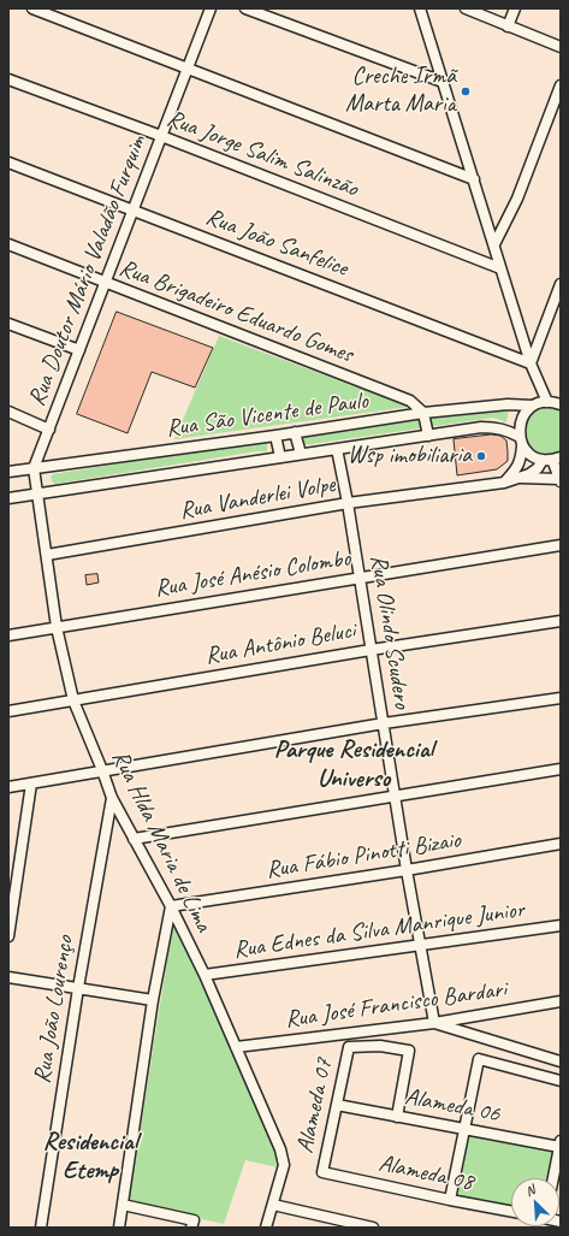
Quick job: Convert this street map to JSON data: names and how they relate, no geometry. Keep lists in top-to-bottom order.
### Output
{
  "streets": {
    "street": [
      "Rua Jorge Salim Salinzão",
      "Rua João Sanfelice",
      "Rua Doutor Mário Valadão Furquim",
      "Rua Brigadeiro Eduardo Gomes",
      "Rua São Vicente de Paulo",
      "Rua Vanderlei Volpe",
      "Rua José Anésio Colombo",
      "Rua Olindo Scudero",
      "Rua Antônio Beluci",
      "Rua Hlda Maria de Lima",
      "Rua Fábio Pinotti Bizaio",
      "Rua Ednes da Silva Manrique Junior",
      "Rua José Francisco Bardari",
      "Rua João Lourenço",
      "Alameda 07",
      "Alameda 06",
      "Alameda 08"
    ]
  },
  "crossings": [
    ["Rua Jorge Salim Salinzão", "Rua Doutor Mário Valadão Furquim"],
    ["Rua João Sanfelice", "Rua Doutor Mário Valadão Furquim"],
    ["Rua Doutor Mário Valadão Furquim", "Rua Brigadeiro Eduardo Gomes"],
    ["Rua Doutor Mário Valadão Furquim", "Rua São Vicente de Paulo"],
    ["Rua Doutor Mário Valadão Furquim", "Rua Hlda Maria de Lima"],
    ["Rua Brigadeiro Eduardo Gomes", "Rua São Vicente de Paulo"],
    ["Rua São Vicente de Paulo", "Rua Hlda Maria de Lima"],
    ["Rua Vanderlei Volpe", "Rua Olindo Scudero"],
    ["Rua Vanderlei Volpe", "Rua Hlda Maria de Lima"],
    ["Rua José Anésio Colombo", "Rua Olindo Scudero"],
    ["Rua José Anésio Colombo", "Rua Hlda Maria de Lima"],
    ["Rua Olindo Scudero", "Rua Antônio Beluci"],
    ["Rua Olindo Scudero", "Rua Fábio Pinotti Bizaio"],
    ["Rua Olindo Scudero", "Rua Ednes da Silva Manrique Junior"],
    ["Rua Olindo Scudero", "Rua José Francisco Bardari"],
    ["Rua Antônio Beluci", "Rua Hlda Maria de Lima"],
    ["Rua Hlda Maria de Lima", "Rua Fábio Pinotti Bizaio"],
    ["Rua Hlda Maria de Lima", "Rua Ednes da Silva Manrique Junior"],
    ["Rua Hlda Maria de Lima", "Rua José Francisco Bardari"],
    ["Rua Hlda Maria de Lima", "Rua João Lourenço"],
    ["Alameda 07", "Alameda 06"],
    ["Alameda 07", "Alameda 08"]
  ],
  "districts": ["Parque Residencial Universo", "Residencial Etemp"],
  "places": ["Creche Irmã Marta Maria", "Wsp imobiliaria"],
  "north": "top left"
}
